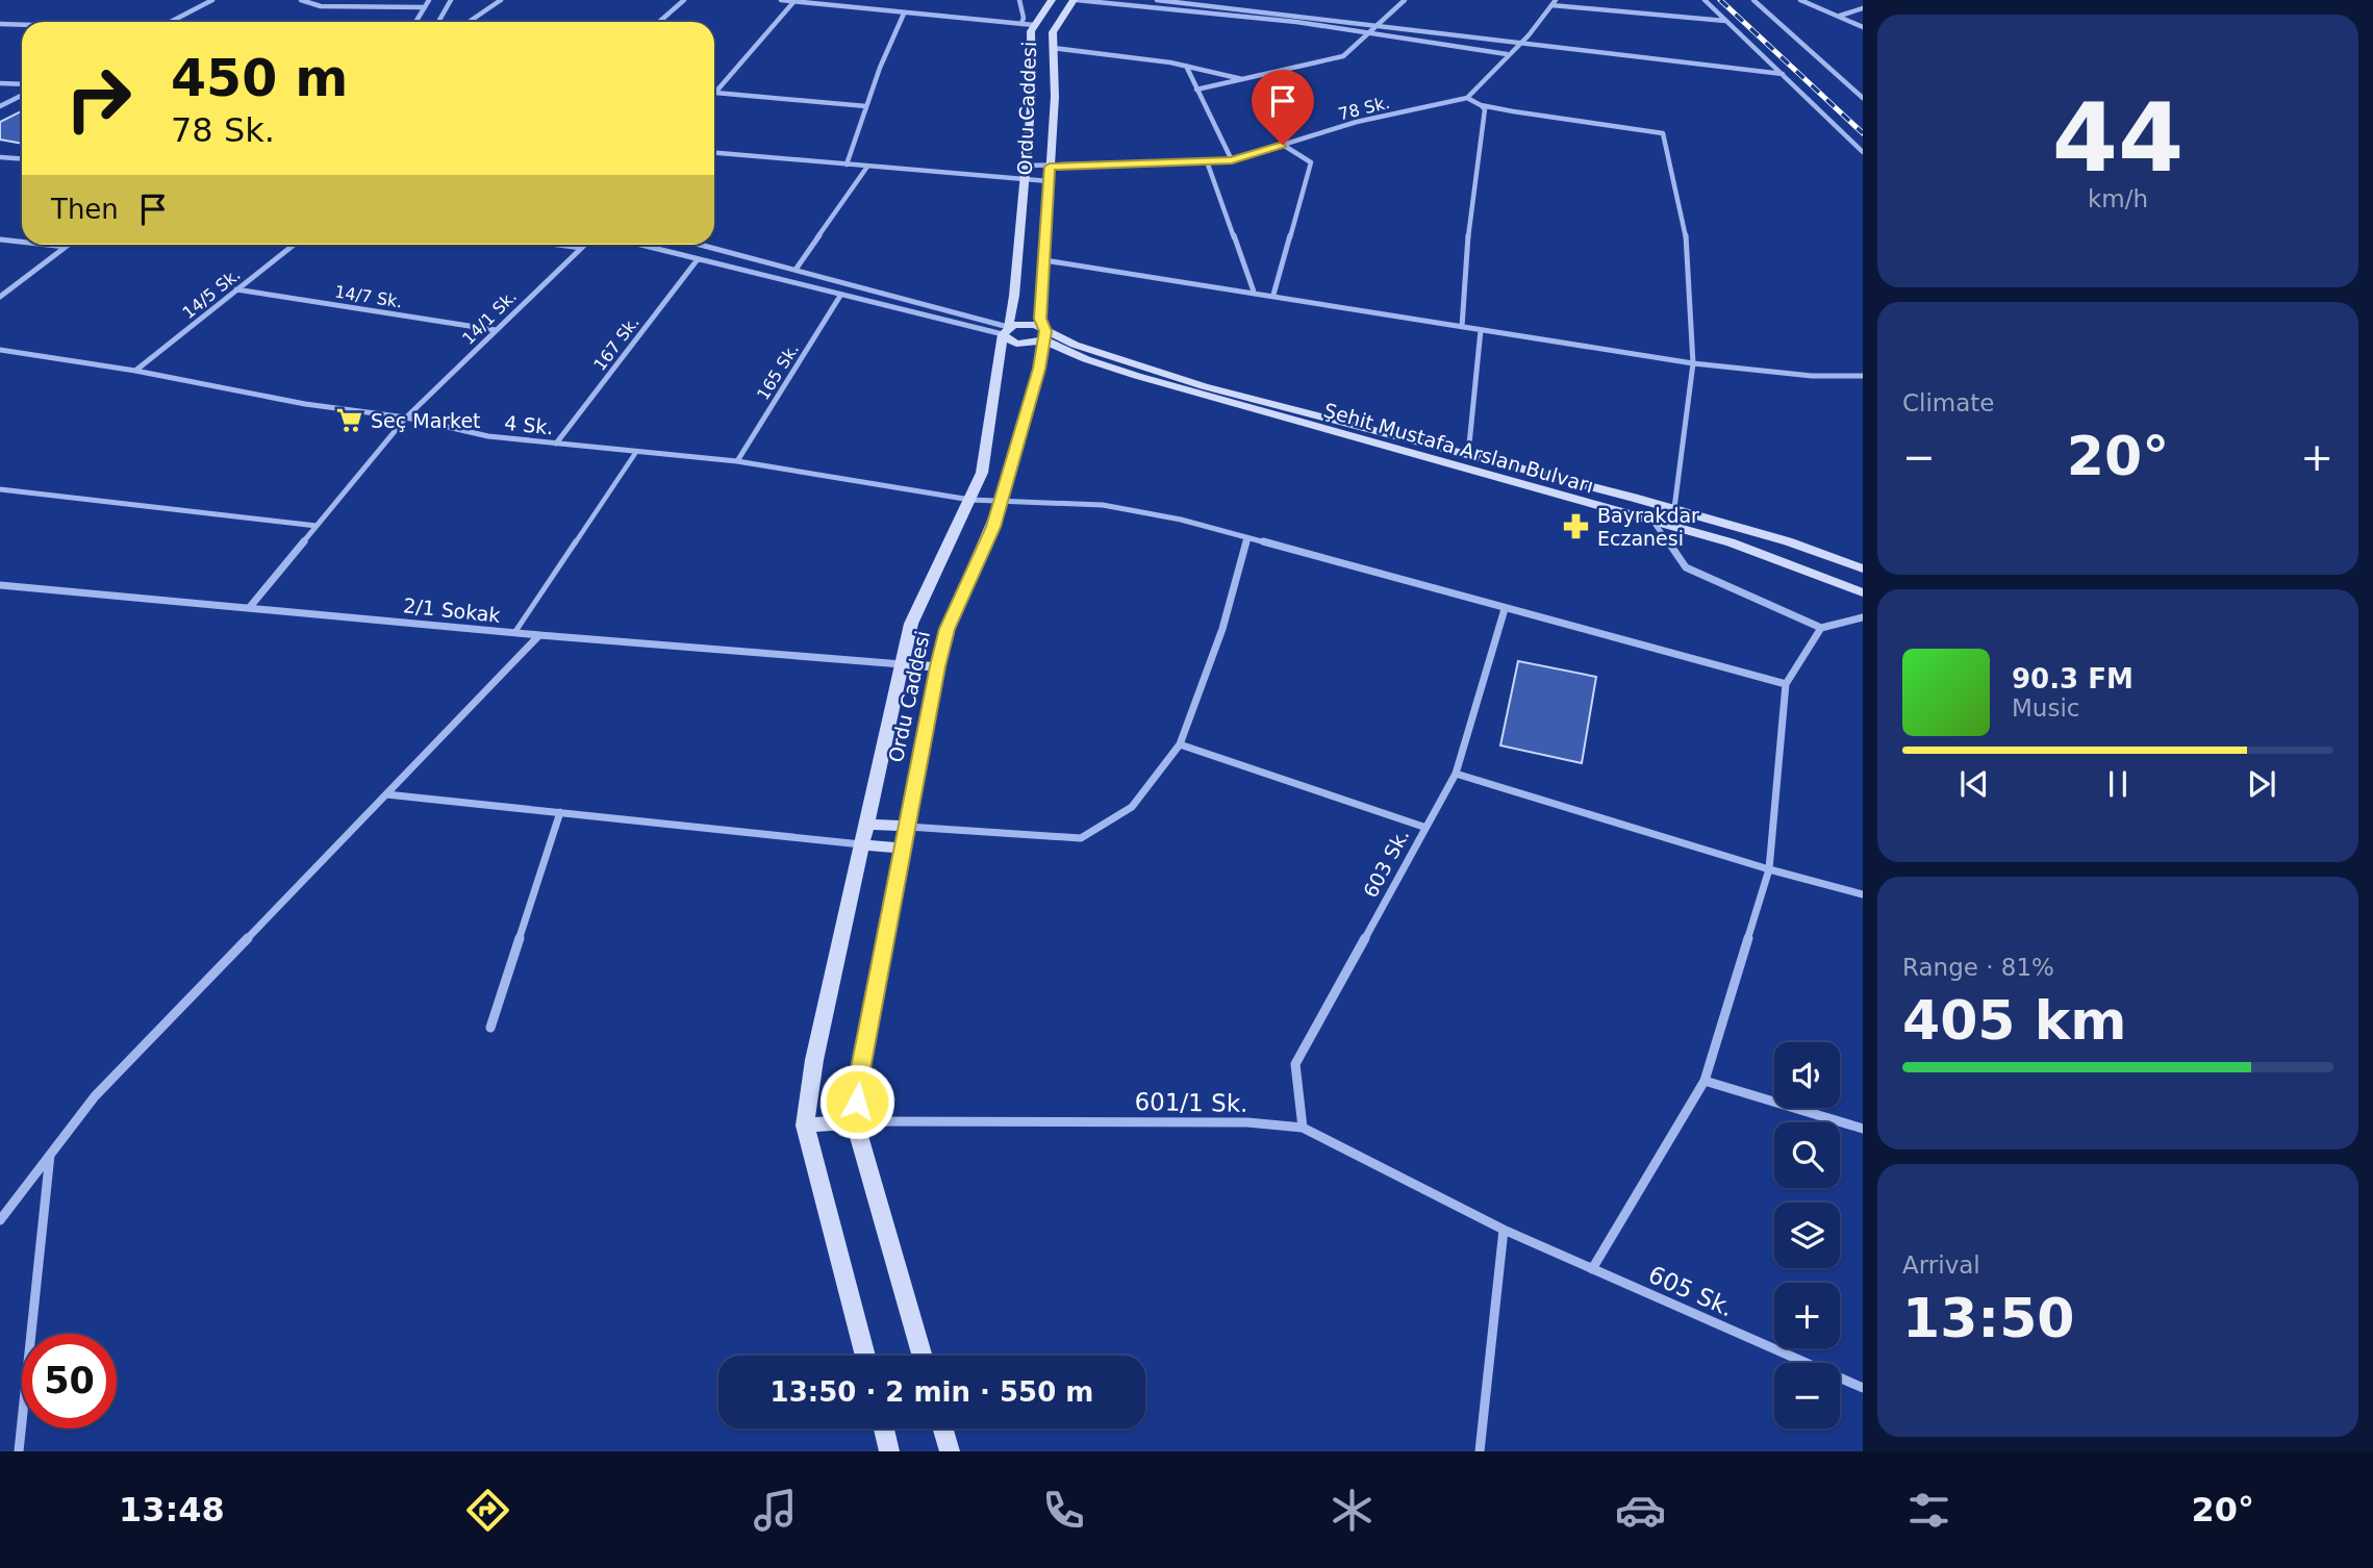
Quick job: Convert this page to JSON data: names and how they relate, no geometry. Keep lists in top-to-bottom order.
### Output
{
  "streets": {
    "main road": ["Ordu Caddesi", "Şehit Mustafa Arslan Bulvarı"],
    "street": [
      "78 Sk.",
      "14/5 Sk.",
      "14/7 Sk.",
      "14/1 Sk.",
      "167 Sk.",
      "165 Sk.",
      "4 Sk.",
      "2/1 Sokak",
      "603 Sk.",
      "601/1 Sk.",
      "605 Sk."
    ]
  },
  "crossings": [
    ["Ordu Caddesi", "78 Sk."],
    ["Ordu Caddesi", "4 Sk."],
    ["Ordu Caddesi", "Şehit Mustafa Arslan Bulvarı"],
    ["Ordu Caddesi", "2/1 Sokak"],
    ["Ordu Caddesi", "601/1 Sk."],
    ["14/5 Sk.", "14/7 Sk."],
    ["14/5 Sk.", "4 Sk."],
    ["14/7 Sk.", "14/1 Sk."],
    ["14/1 Sk.", "4 Sk."],
    ["14/1 Sk.", "2/1 Sokak"],
    ["167 Sk.", "4 Sk."],
    ["165 Sk.", "4 Sk."],
    ["4 Sk.", "603 Sk."],
    ["603 Sk.", "601/1 Sk."],
    ["601/1 Sk.", "605 Sk."]
  ],
  "places": {
    "supermarket": ["Seç Market"],
    "pharmacy": ["Bayrakdar Eczanesi"]
  },
  "page": {
    "tile": [
      ["44", "km/h"],
      "Climate",
      ["Range · 81%", "405 km"],
      ["Arrival", "13:50"]
    ],
    "turn": ["450 m", "78 Sk."],
    "then": "Then",
    "heat": ["−", "20°", "+"],
    "song": ["90.3 FM", "Music"],
    "map_buttons": ["+", "−"],
    "limit": "50",
    "trip": "13:50 · 2 min · 550 m",
    "tabs": ["13:48", "20°"]
  }
}
